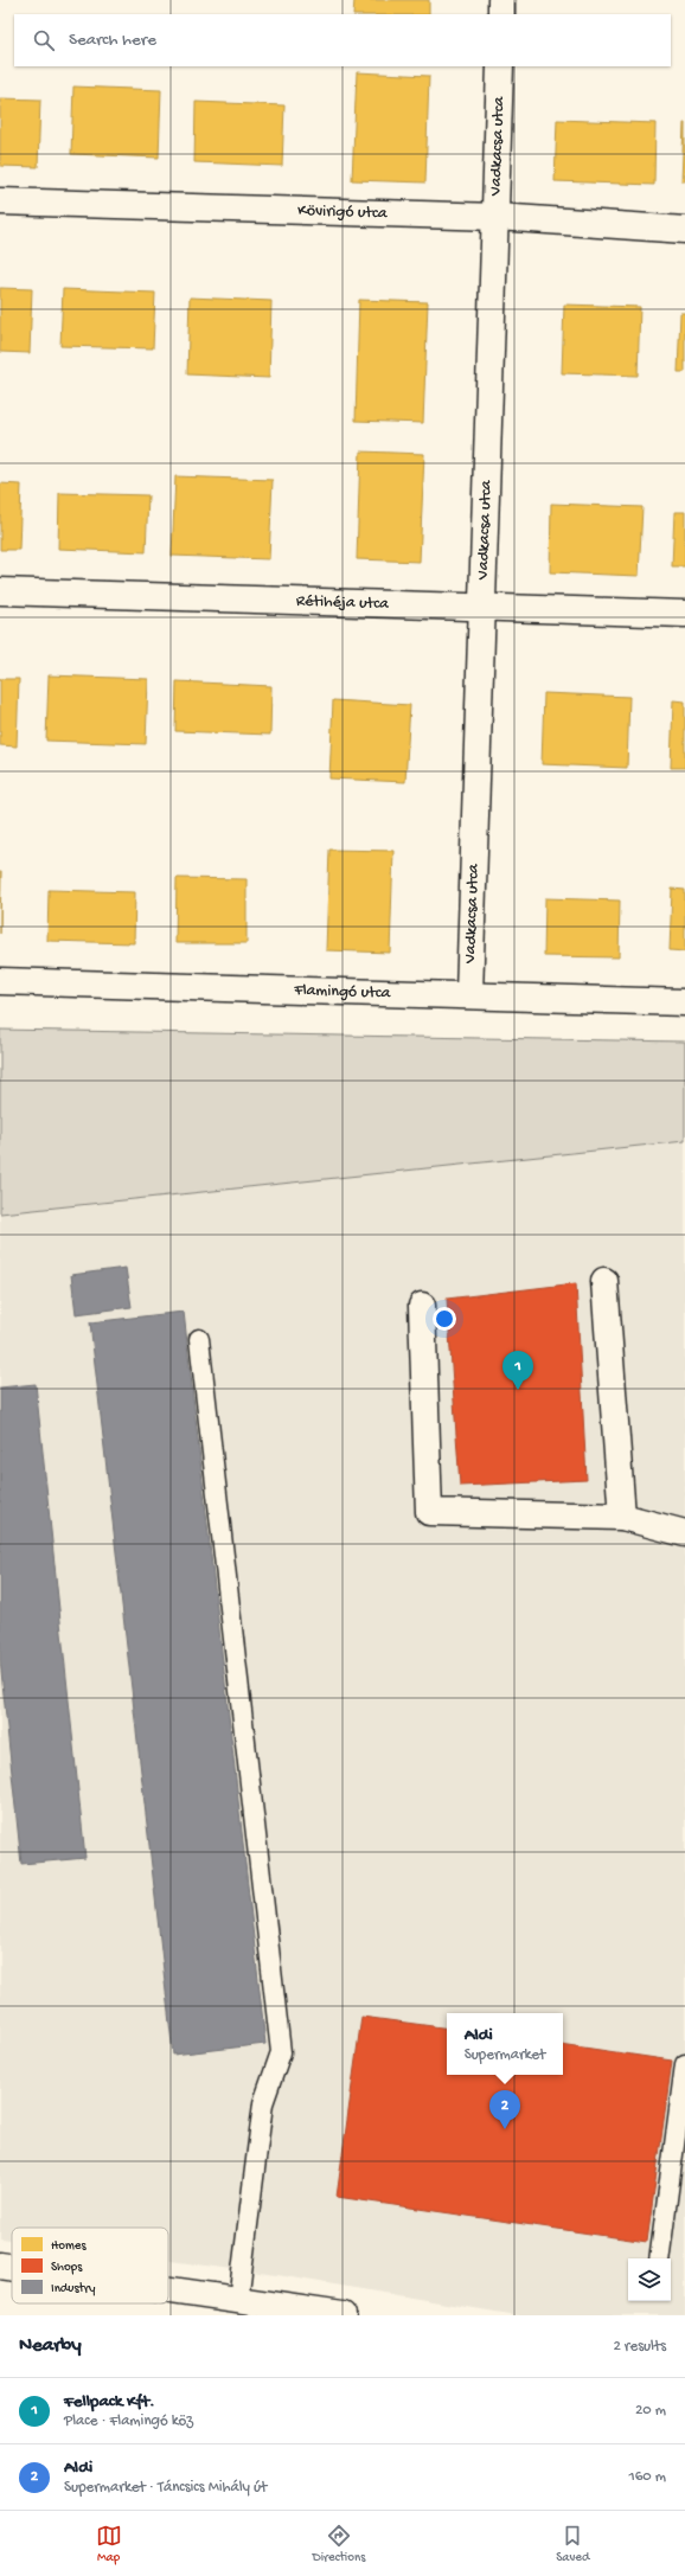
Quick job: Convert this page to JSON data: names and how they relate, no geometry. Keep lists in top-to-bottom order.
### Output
{
  "streets": {
    "street": [
      "Vadkacsa utca",
      "Kövirigó utca",
      "Rétihéja utca",
      "Flamingó utca"
    ]
  },
  "crossings": [
    ["Vadkacsa utca", "Kövirigó utca"],
    ["Vadkacsa utca", "Rétihéja utca"],
    ["Vadkacsa utca", "Flamingó utca"]
  ],
  "legend": ["Homes", "Shops", "Industry"],
  "page": {
    "search": "Search here",
    "pins": ["1", "2"],
    "popup": ["Aldi", "Supermarket"],
    "heading": ["Nearby", "2 results"],
    "list": [
      {
        "mark": "1",
        "name": "Fellpack Kft.",
        "note": "Place · Flamingó köz",
        "value": "20 m"
      },
      {
        "mark": "2",
        "name": "Aldi",
        "note": "Supermarket · Táncsics Mihály út",
        "value": "160 m"
      }
    ],
    "nav": ["Map", "Directions", "Saved"]
  }
}
